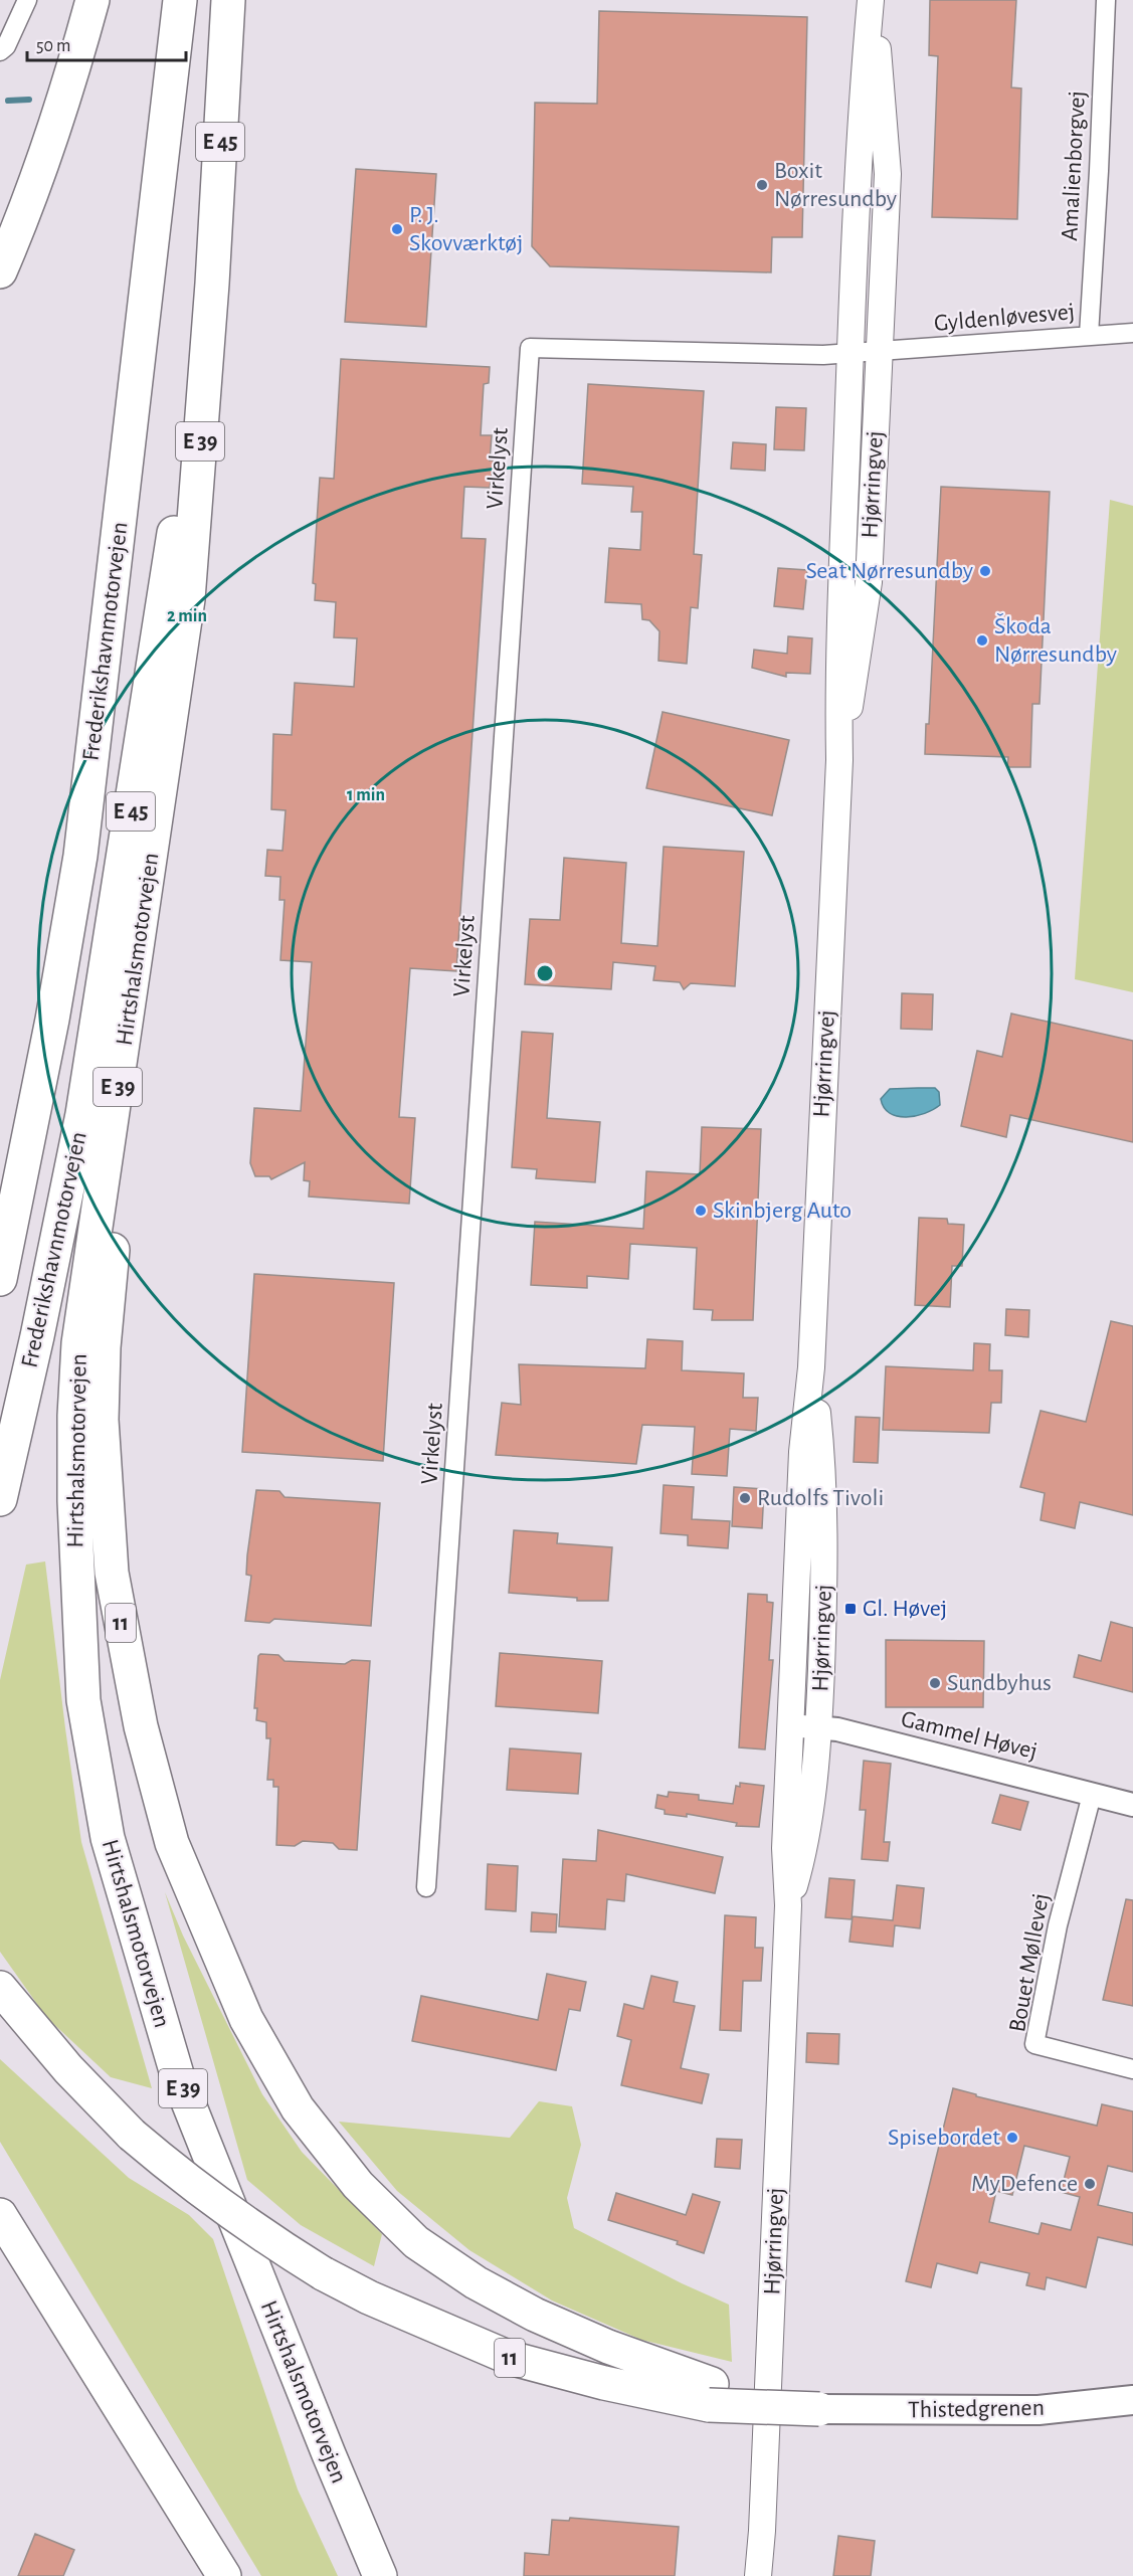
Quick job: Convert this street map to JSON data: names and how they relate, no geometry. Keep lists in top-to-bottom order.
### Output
{
  "streets": {
    "highway": [
      "E 45",
      "E 39",
      "Frederikshavnmotorvejen",
      "Hirtshalsmotorvejen",
      "11"
    ],
    "main road": ["Hjørringvej", "Thistedgrenen"],
    "street": [
      "Amalienborgvej",
      "Gyldenløvesvej",
      "Virkelyst",
      "Gammel Høvej",
      "Bouet Møllevej"
    ]
  },
  "crossings": [
    ["E 45", "Frederikshavnmotorvejen"],
    ["E 45", "Hirtshalsmotorvejen"],
    ["Amalienborgvej", "Gyldenløvesvej"],
    ["Gyldenløvesvej", "Hjørringvej"],
    ["Virkelyst", "Hjørringvej"],
    ["Hjørringvej", "Gammel Høvej"],
    ["Frederikshavnmotorvejen", "Hirtshalsmotorvejen"],
    ["Hirtshalsmotorvejen", "11"],
    ["11", "Thistedgrenen"],
    ["Gammel Høvej", "Bouet Møllevej"]
  ],
  "places": {
    "other": [
      "Boxit Nørresundby",
      "P. J. Skovværktøj",
      "Seat Nørresundby",
      "Škoda Nørresundby",
      "Skinbjerg Auto",
      "Rudolfs Tivoli",
      "Sundbyhus",
      "Spisebordet",
      "MyDefence"
    ],
    "transit": ["Gl. Høvej"]
  },
  "scale_bar": "50 m",
  "rings": ["2 min", "1 min"]
}
